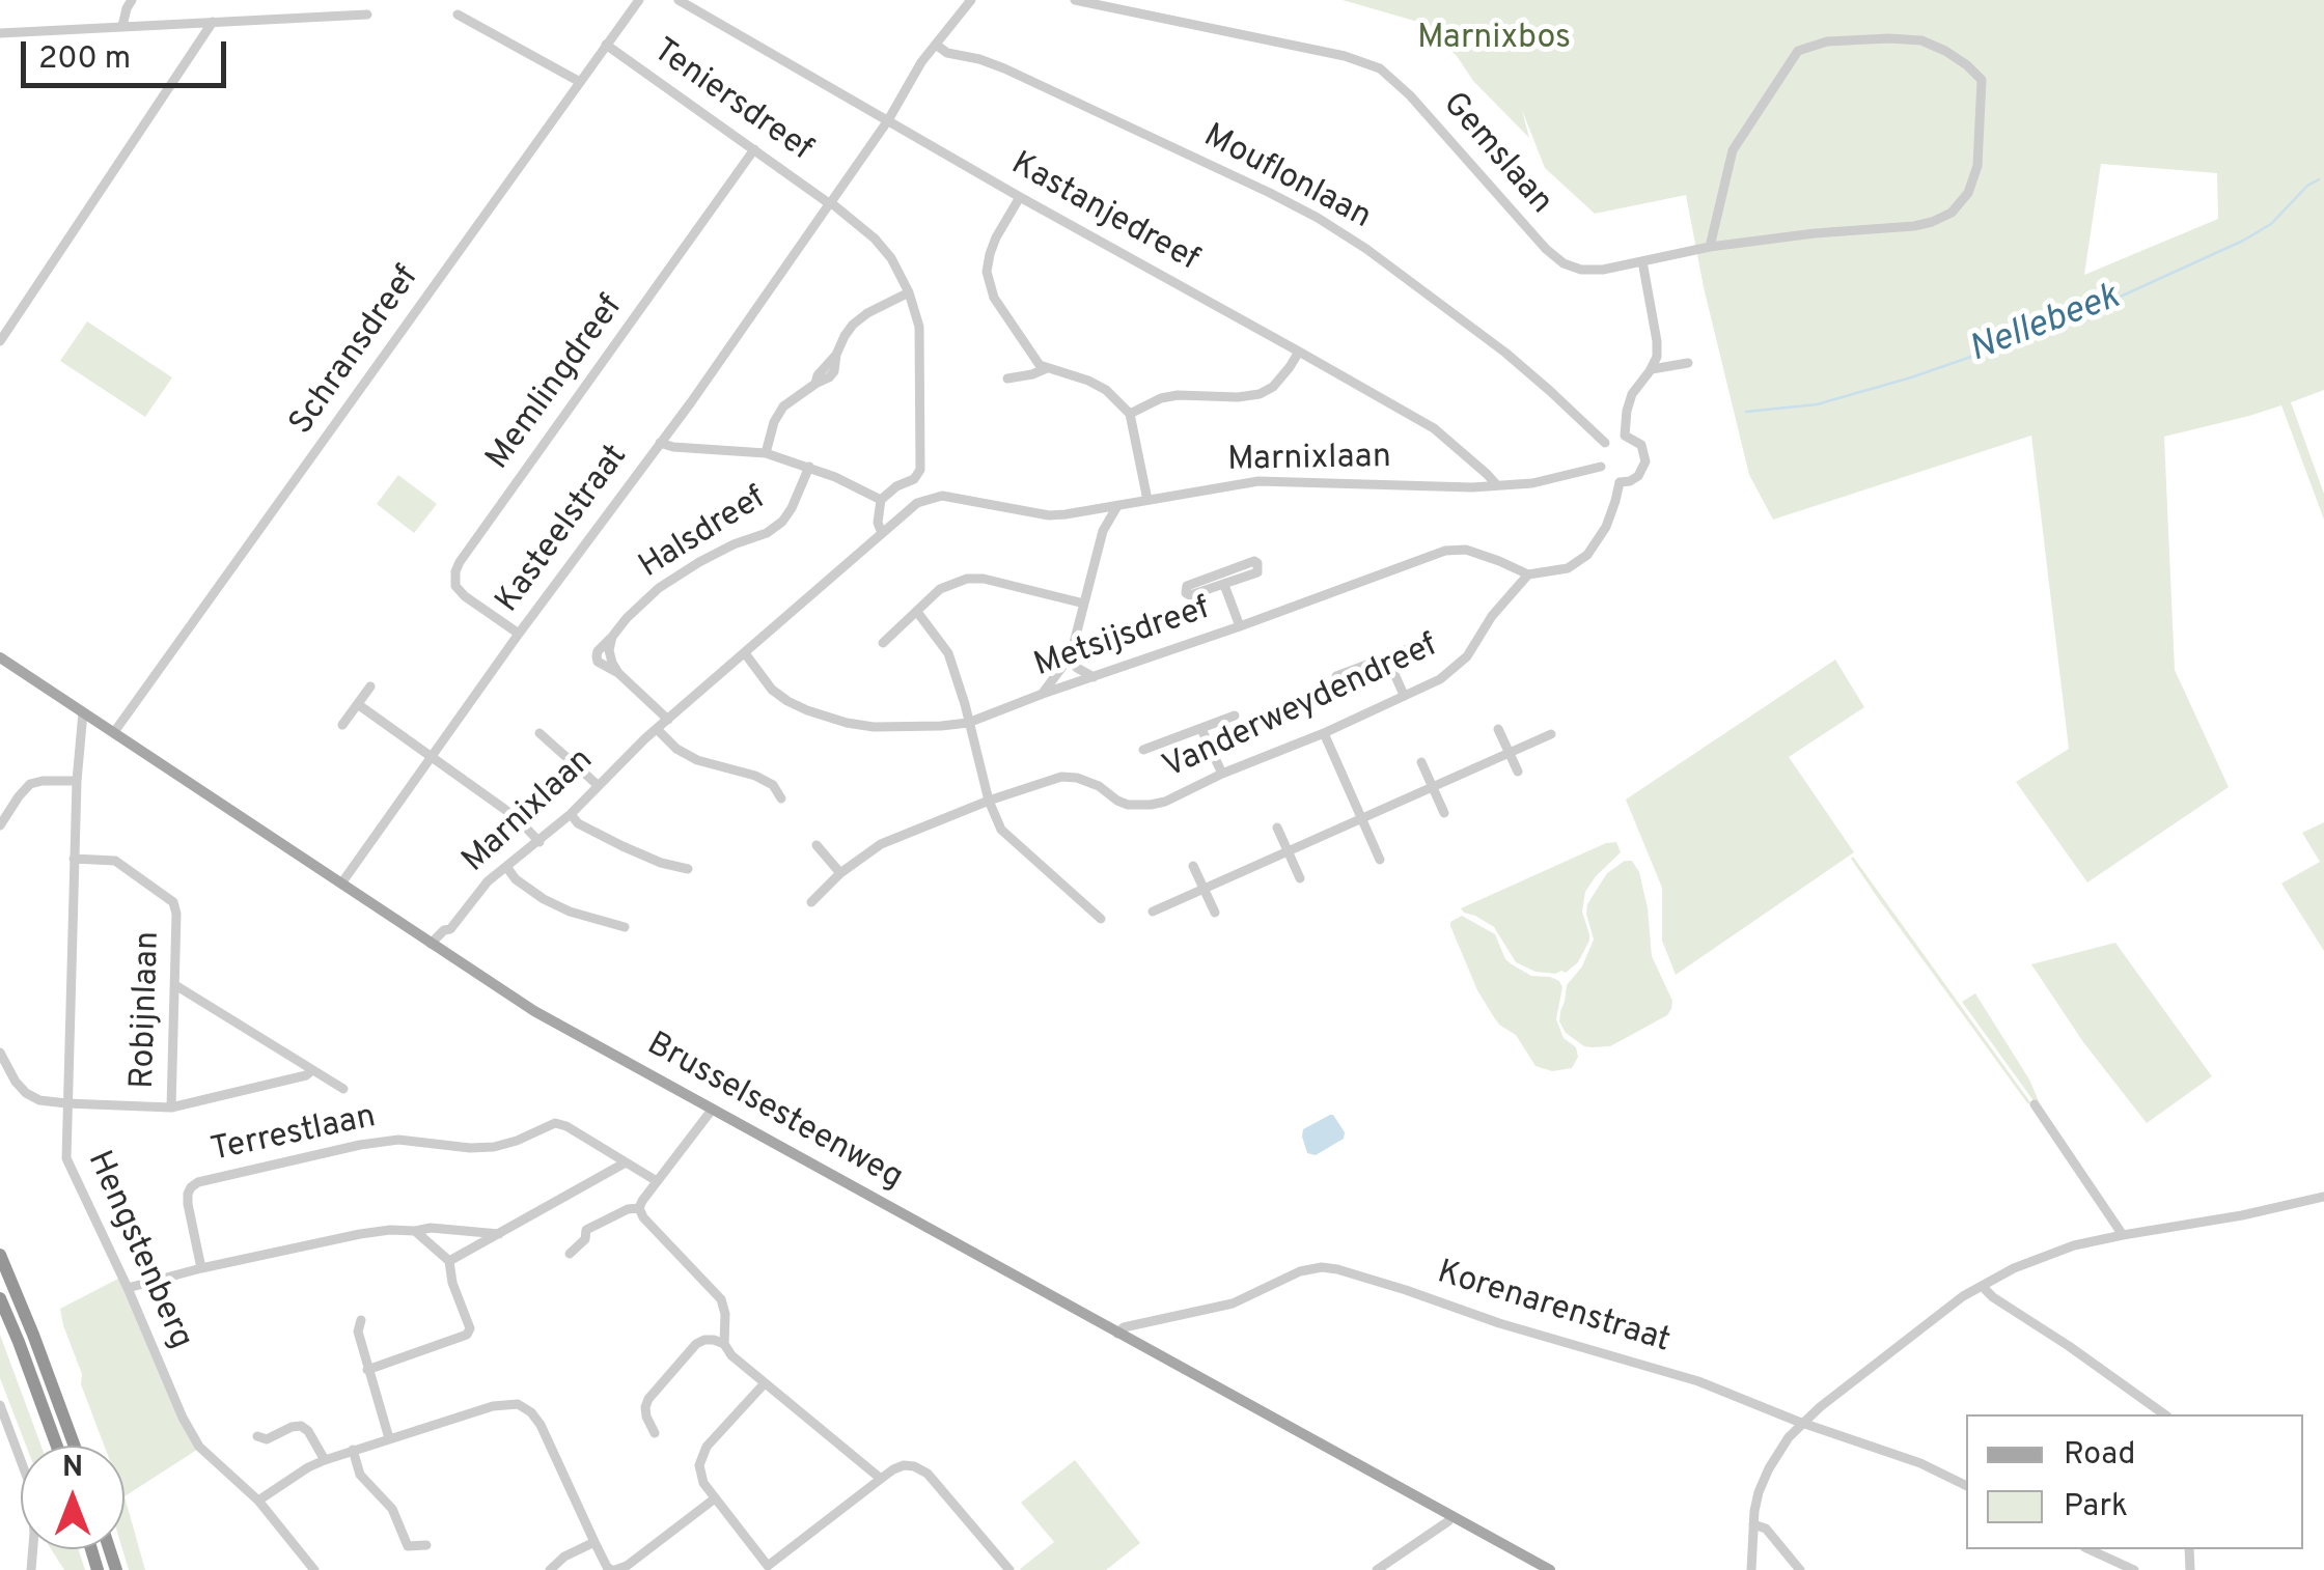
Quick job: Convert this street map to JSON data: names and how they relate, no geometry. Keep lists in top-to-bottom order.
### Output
{
  "streets": {
    "main road": ["Brusselsesteenweg"],
    "street": [
      "Teniersdreef",
      "Gemslaan",
      "Mouflonlaan",
      "Kastanjedreef",
      "Schransdreef",
      "Memlingdreef",
      "Marnixlaan",
      "Kasteelstraat",
      "Halsdreef",
      "Metsijsdreef",
      "Vanderweydendreef",
      "Robijnlaan",
      "Terrestlaan",
      "Hengstenberg",
      "Korenarenstraat"
    ]
  },
  "crossings": [
    ["Teniersdreef", "Schransdreef"],
    ["Teniersdreef", "Memlingdreef"],
    ["Teniersdreef", "Kasteelstraat"],
    ["Mouflonlaan", "Marnixlaan"],
    ["Mouflonlaan", "Kasteelstraat"],
    ["Kastanjedreef", "Marnixlaan"],
    ["Kastanjedreef", "Kasteelstraat"],
    ["Schransdreef", "Brusselsesteenweg"],
    ["Memlingdreef", "Kasteelstraat"],
    ["Marnixlaan", "Halsdreef"],
    ["Marnixlaan", "Metsijsdreef"],
    ["Marnixlaan", "Brusselsesteenweg"],
    ["Kasteelstraat", "Brusselsesteenweg"],
    ["Metsijsdreef", "Vanderweydendreef"],
    ["Robijnlaan", "Hengstenberg"],
    ["Brusselsesteenweg", "Hengstenberg"],
    ["Brusselsesteenweg", "Korenarenstraat"]
  ],
  "water": ["Nellebeek"],
  "parks": ["Marnixbos"],
  "legend": ["Road", "Park"],
  "scale_bar": "200 m",
  "north": "top"
}
